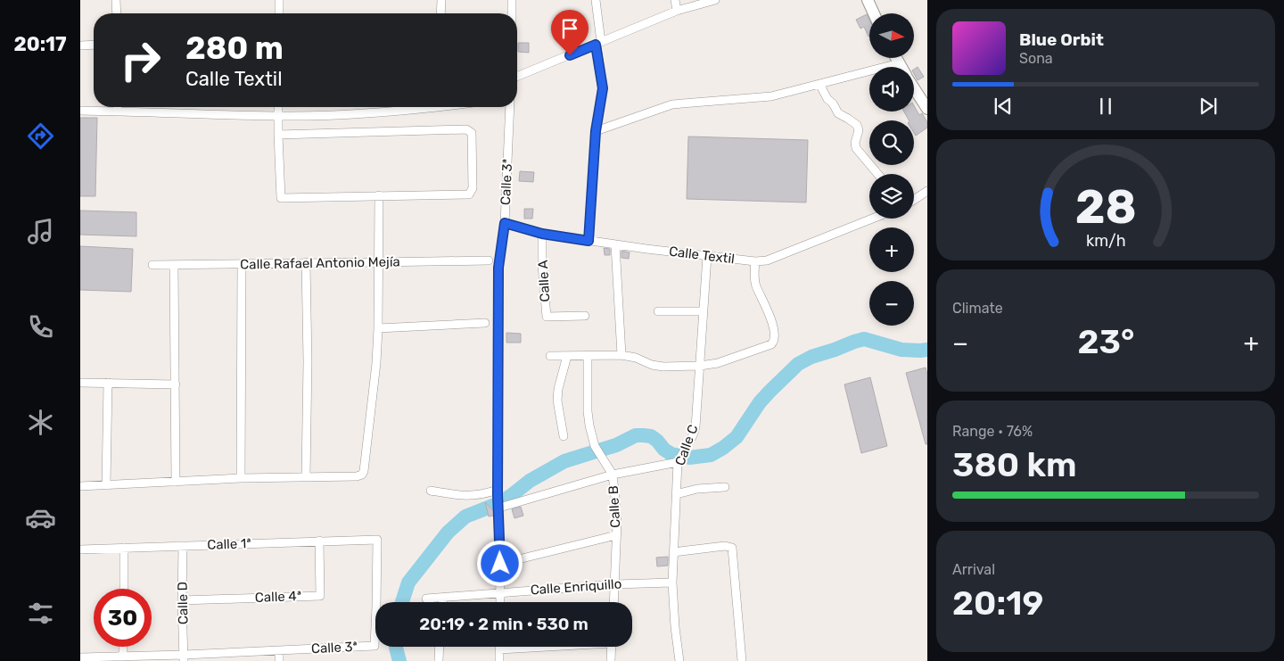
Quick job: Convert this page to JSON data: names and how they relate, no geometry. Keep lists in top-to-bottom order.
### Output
{
  "streets": {
    "street": [
      "Calle 3ª",
      "Calle Textil",
      "Calle Rafael Antonio Mejía",
      "Calle A",
      "Calle C",
      "Calle B",
      "Calle 1ª",
      "Calle Enriquillo",
      "Calle 4ª",
      "Calle D"
    ]
  },
  "crossings": [
    ["Calle 3ª", "Calle Textil"],
    ["Calle 3ª", "Calle 1ª"],
    ["Calle 3ª", "Calle Enriquillo"],
    ["Calle 3ª", "Calle D"],
    ["Calle Textil", "Calle A"],
    ["Calle Textil", "Calle C"],
    ["Calle C", "Calle Enriquillo"],
    ["Calle B", "Calle Enriquillo"],
    ["Calle 1ª", "Calle 4ª"],
    ["Calle 1ª", "Calle D"],
    ["Calle 4ª", "Calle D"]
  ],
  "north": "right",
  "page": {
    "tabs": "20:17",
    "map_buttons": ["+", "−"],
    "turn": ["280 m", "Calle Textil"],
    "song": ["Blue Orbit", "Sona"],
    "tile": [
      "Climate",
      ["Range · 76%", "380 km"],
      ["Arrival", "20:19"]
    ],
    "heat": ["−", "23°", "+"],
    "limit": "30",
    "trip": "20:19 · 2 min · 530 m",
    "gauge": ["28", "km/h"]
  }
}
